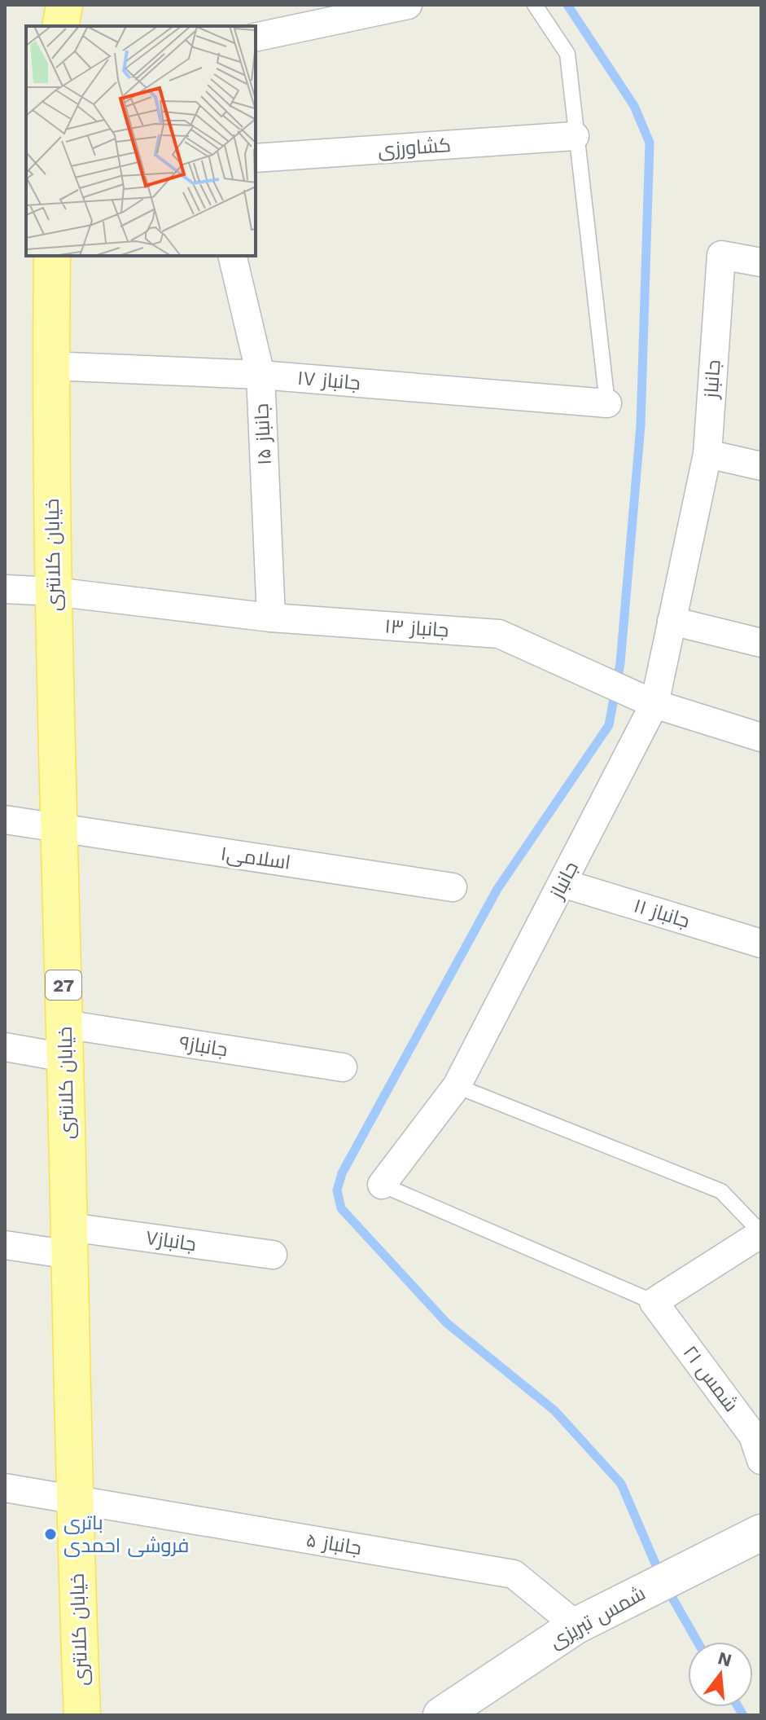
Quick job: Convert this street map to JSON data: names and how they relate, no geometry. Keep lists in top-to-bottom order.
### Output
{
  "streets": {
    "main road": ["خیابان کلانتری", "27"],
    "street": [
      "کشاورزی",
      "جانباز",
      "جانباز ۱۷",
      "جانباز ۱۵",
      "جانباز ۱۳",
      "اسلامی۱",
      "جانباز ۱۱",
      "جانباز۹",
      "جانباز۷",
      "شمس ۲۱",
      "جانباز ۵",
      "شمس تبریزی"
    ]
  },
  "crossings": [
    ["جانباز", "جانباز ۱۳"],
    ["جانباز", "جانباز ۱۱"],
    ["جانباز", "شمس ۲۱"],
    ["جانباز ۱۷", "جانباز ۱۵"],
    ["جانباز ۱۷", "خیابان کلانتری"],
    ["جانباز ۱۵", "جانباز ۱۳"],
    ["خیابان کلانتری", "جانباز ۱۳"],
    ["خیابان کلانتری", "اسلامی۱"],
    ["خیابان کلانتری", "جانباز۹"],
    ["خیابان کلانتری", "جانباز۷"],
    ["خیابان کلانتری", "جانباز ۵"],
    ["جانباز ۵", "شمس تبریزی"]
  ],
  "places": ["باتری فروشی احمدی"],
  "north": "top"
}
